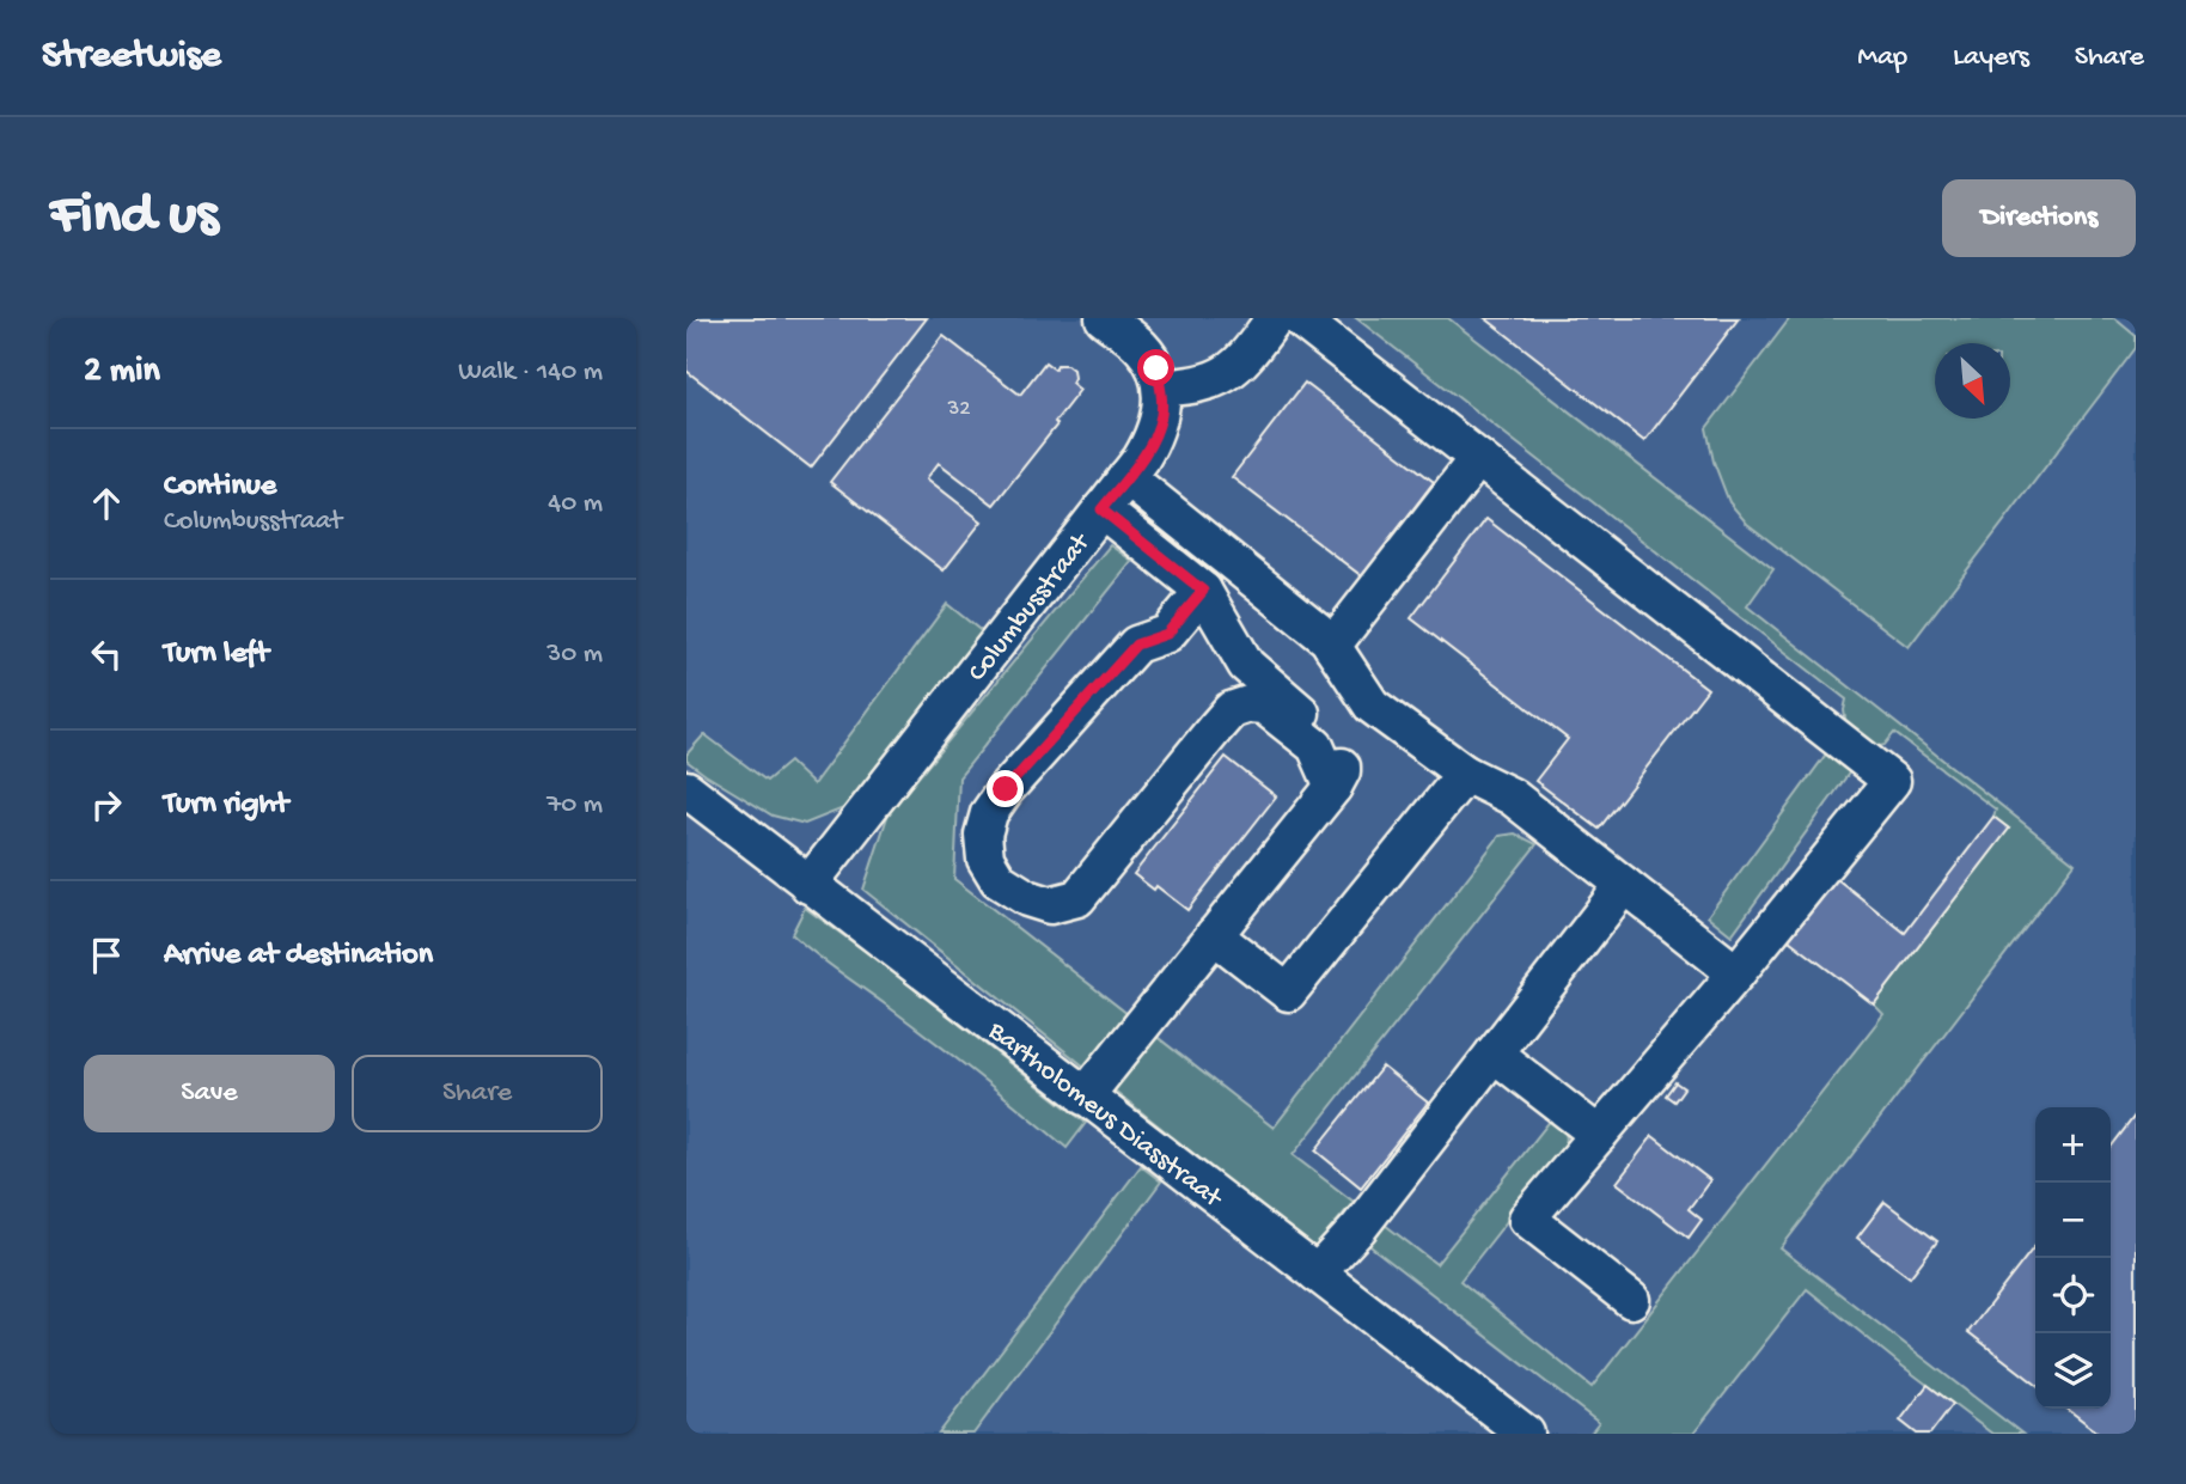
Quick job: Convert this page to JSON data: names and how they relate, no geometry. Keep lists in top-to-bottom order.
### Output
{
  "streets": {
    "street": ["Columbusstraat", "Bartholomeus Diasstraat"]
  },
  "crossings": [
    ["Columbusstraat", "Bartholomeus Diasstraat"]
  ],
  "house_numbers": ["32"],
  "north": "bottom right",
  "page": {
    "header": "Streetwise",
    "nav": ["Map", "Layers", "Share"],
    "buttons": [
      "Directions",
      ["Save", "Share"]
    ],
    "title": "Find us",
    "heading": ["2 min", "Walk · 140 m"],
    "list": [
      ["Continue", "Columbusstraat", "40 m"],
      ["Turn left", "30 m"],
      ["Turn right", "70 m"],
      "Arrive at destination"
    ],
    "map_buttons": ["+", "−"]
  }
}
